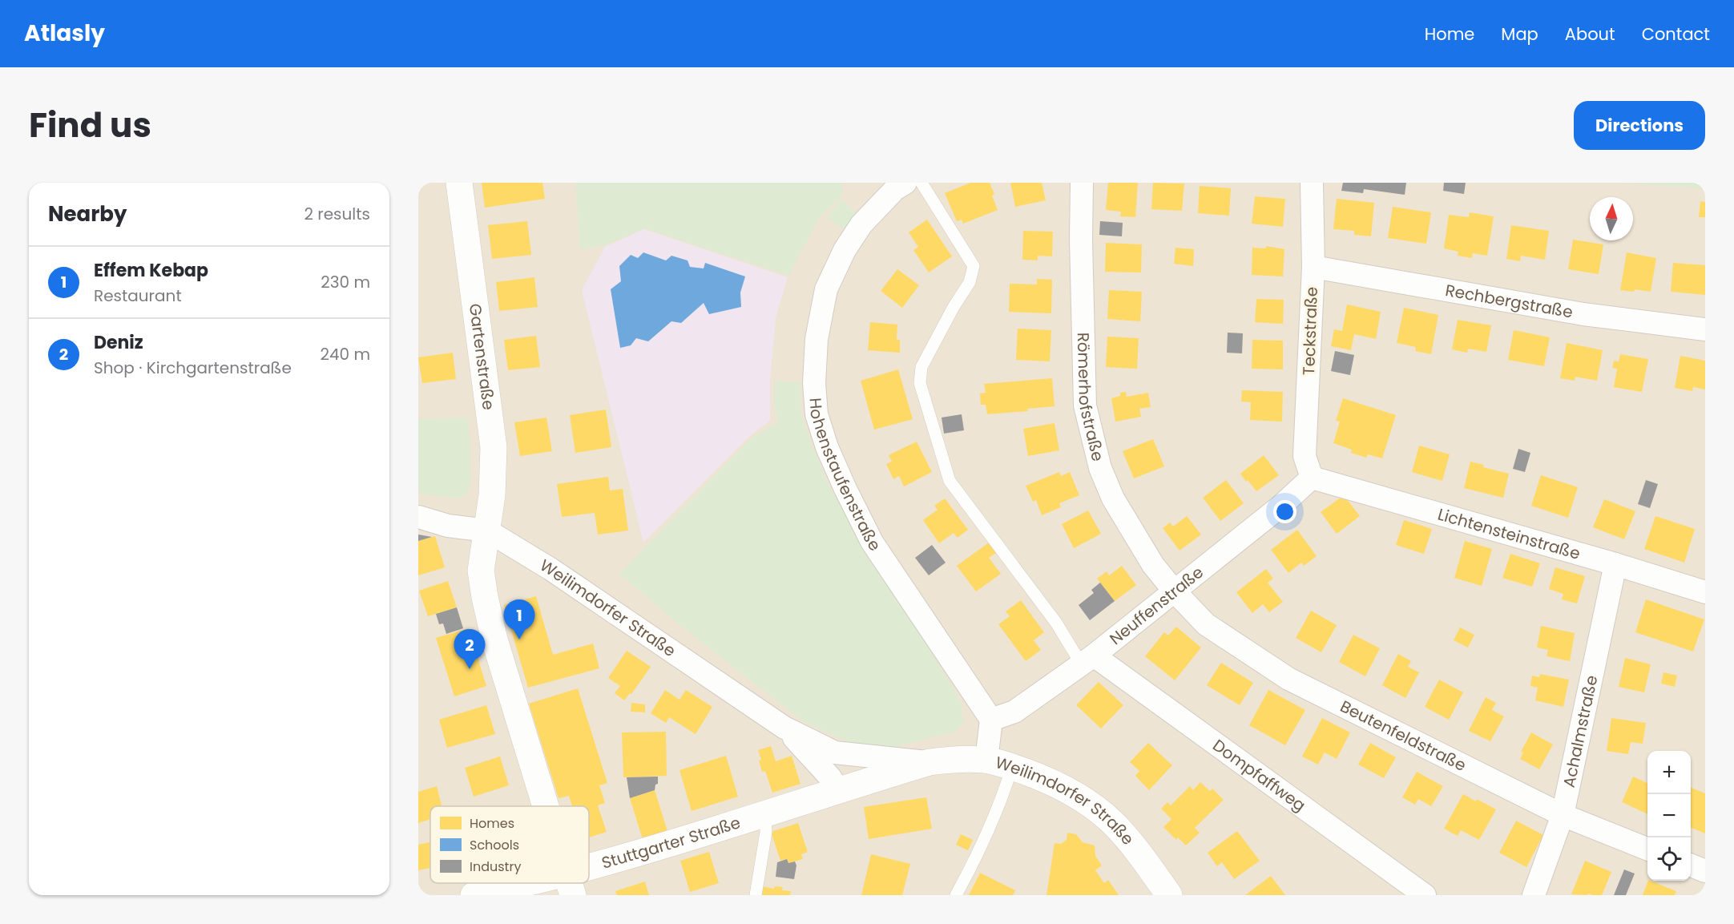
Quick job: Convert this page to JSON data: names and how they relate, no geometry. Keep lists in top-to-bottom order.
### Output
{
  "streets": {
    "street": [
      "Rechbergstraße",
      "Teckstraße",
      "Gartenstraße",
      "Römerhofstraße",
      "Hohenstaufenstraße",
      "Lichtensteinstraße",
      "Neuffenstraße",
      "Weilimdorfer Straße",
      "Achalmstraße",
      "Beutenfeldstraße",
      "Dompfaffweg",
      "Stuttgarter Straße"
    ]
  },
  "crossings": [
    ["Rechbergstraße", "Teckstraße"],
    ["Teckstraße", "Lichtensteinstraße"],
    ["Teckstraße", "Neuffenstraße"],
    ["Gartenstraße", "Weilimdorfer Straße"],
    ["Römerhofstraße", "Neuffenstraße"],
    ["Römerhofstraße", "Beutenfeldstraße"],
    ["Hohenstaufenstraße", "Neuffenstraße"],
    ["Lichtensteinstraße", "Neuffenstraße"],
    ["Lichtensteinstraße", "Achalmstraße"],
    ["Neuffenstraße", "Beutenfeldstraße"],
    ["Neuffenstraße", "Dompfaffweg"],
    ["Weilimdorfer Straße", "Stuttgarter Straße"],
    ["Achalmstraße", "Beutenfeldstraße"]
  ],
  "legend": ["Homes", "Schools", "Industry"],
  "north": "top",
  "page": {
    "header": "Atlasly",
    "nav": [
      "Home",
      "Map",
      "About",
      "Contact"
    ],
    "title": "Find us",
    "buttons": "Directions",
    "heading": ["Nearby", "2 results"],
    "list": [
      {
        "mark": "1",
        "name": "Effem Kebap",
        "note": "Restaurant",
        "value": "230 m"
      },
      {
        "mark": "2",
        "name": "Deniz",
        "note": "Shop · Kirchgartenstraße",
        "value": "240 m"
      }
    ],
    "pins": ["1", "2"],
    "map_buttons": ["+", "−"]
  }
}
